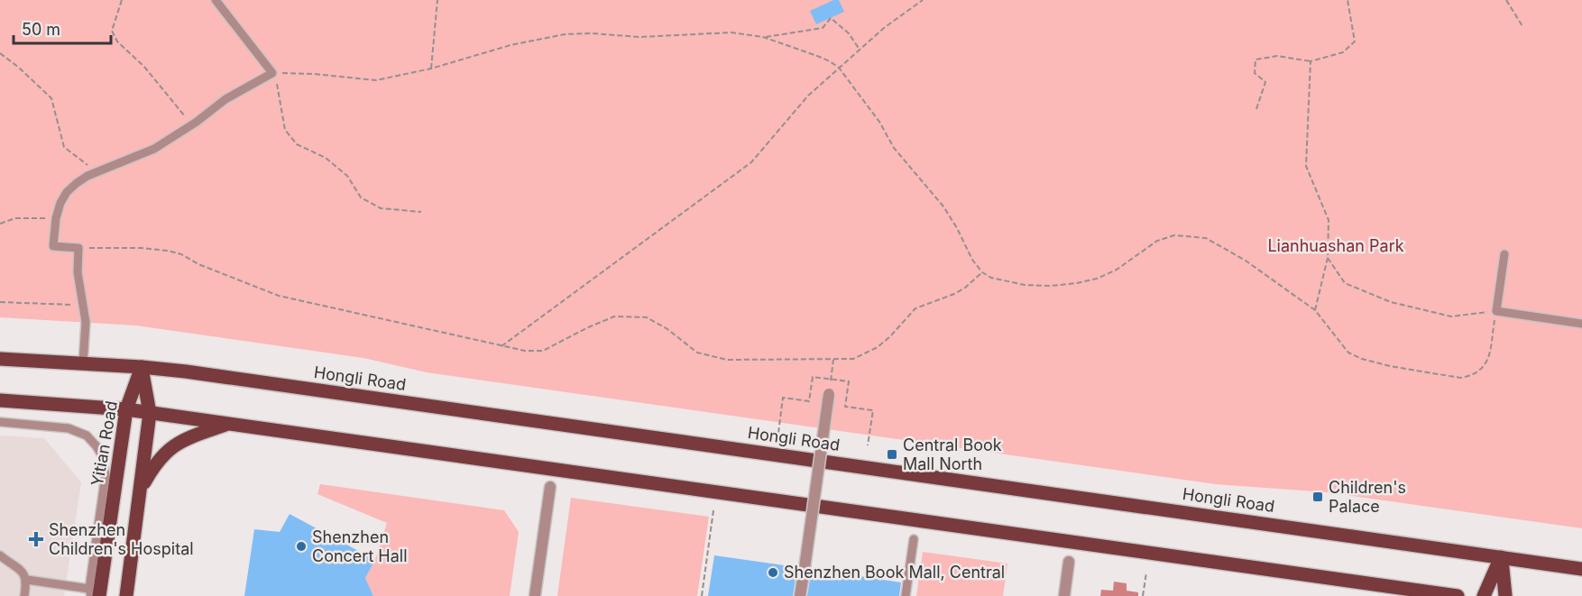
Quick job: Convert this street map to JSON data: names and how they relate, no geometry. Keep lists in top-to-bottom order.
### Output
{
  "streets": {
    "main road": ["Hongli Road", "Yitian Road"]
  },
  "crossings": [
    ["Hongli Road", "Yitian Road"]
  ],
  "parks": ["Lianhuashan Park"],
  "places": {
    "transit": ["Central Book Mall North", "Children's Palace"],
    "health": ["Shenzhen Children's Hospital"],
    "other": ["Shenzhen Concert Hall", "Shenzhen Book Mall, Central"]
  },
  "scale_bar": "50 m"
}
